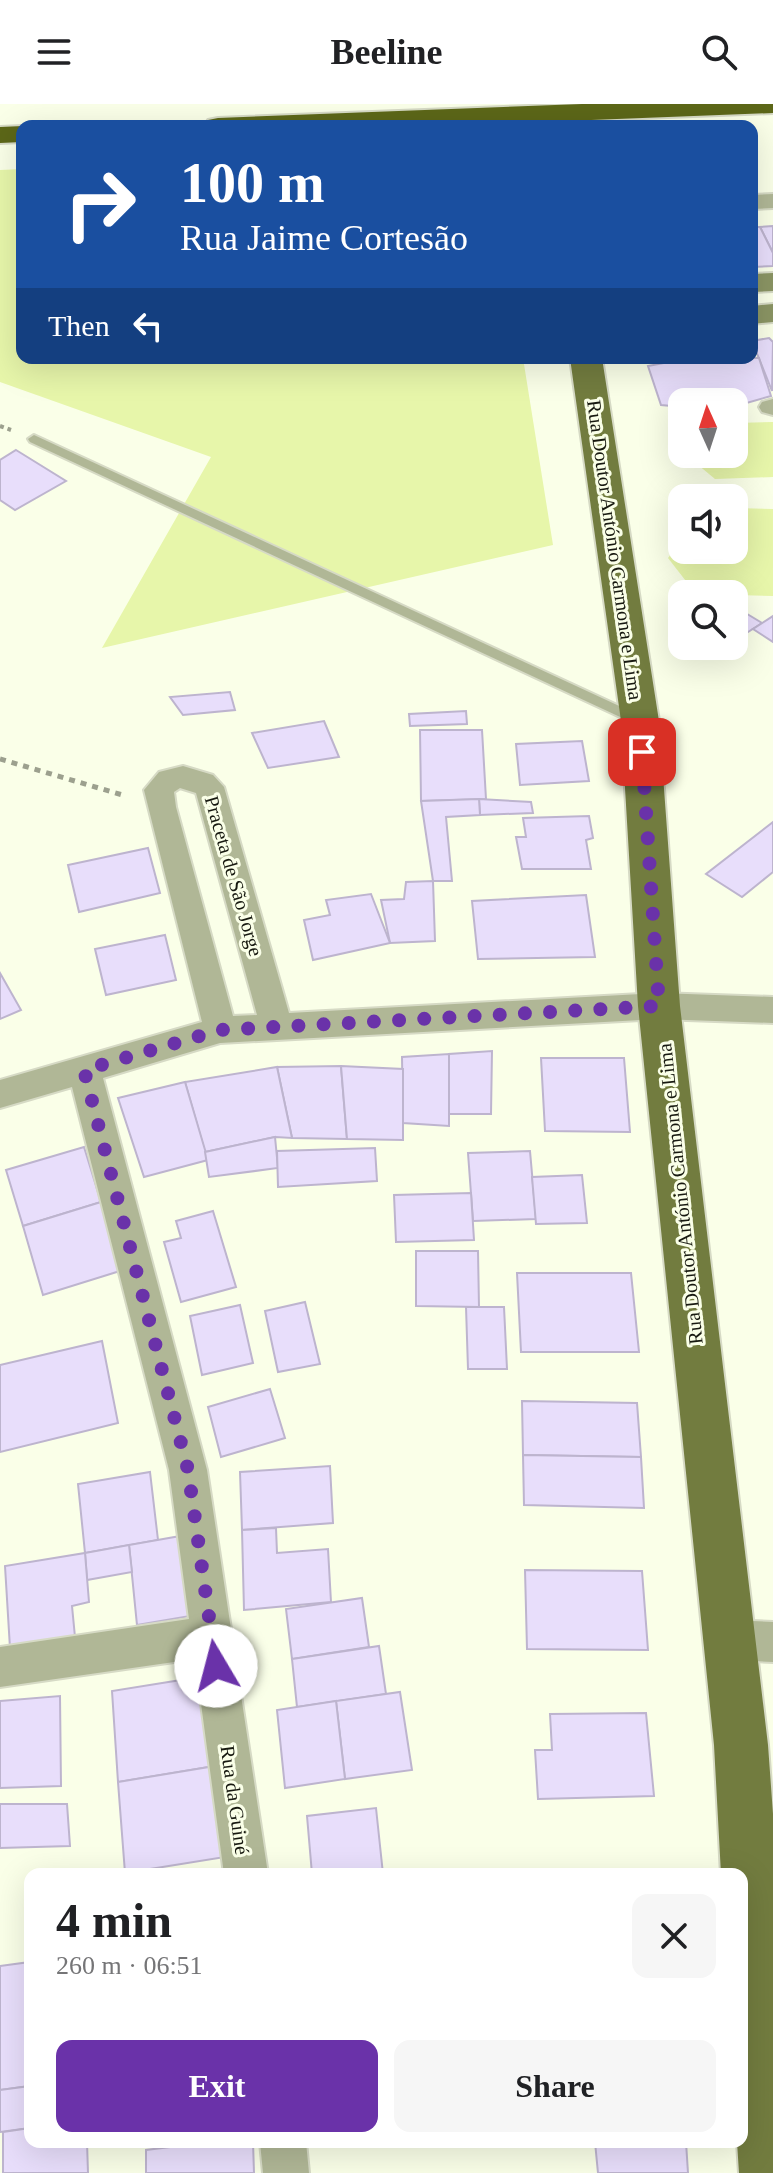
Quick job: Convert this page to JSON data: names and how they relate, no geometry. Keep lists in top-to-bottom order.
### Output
{
  "streets": {
    "main road": ["Rua Doutor António Carmona e Lima"],
    "street": ["Praceta de São Jorge", "Rua da Guiné"]
  },
  "north": "top",
  "page": {
    "header": "Beeline",
    "turn": ["100 m", "Rua Jaime Cortesão"],
    "then": "Then",
    "heading": ["4 min", "260 m · 06:51"],
    "buttons": ["Exit", "Share"]
  }
}
